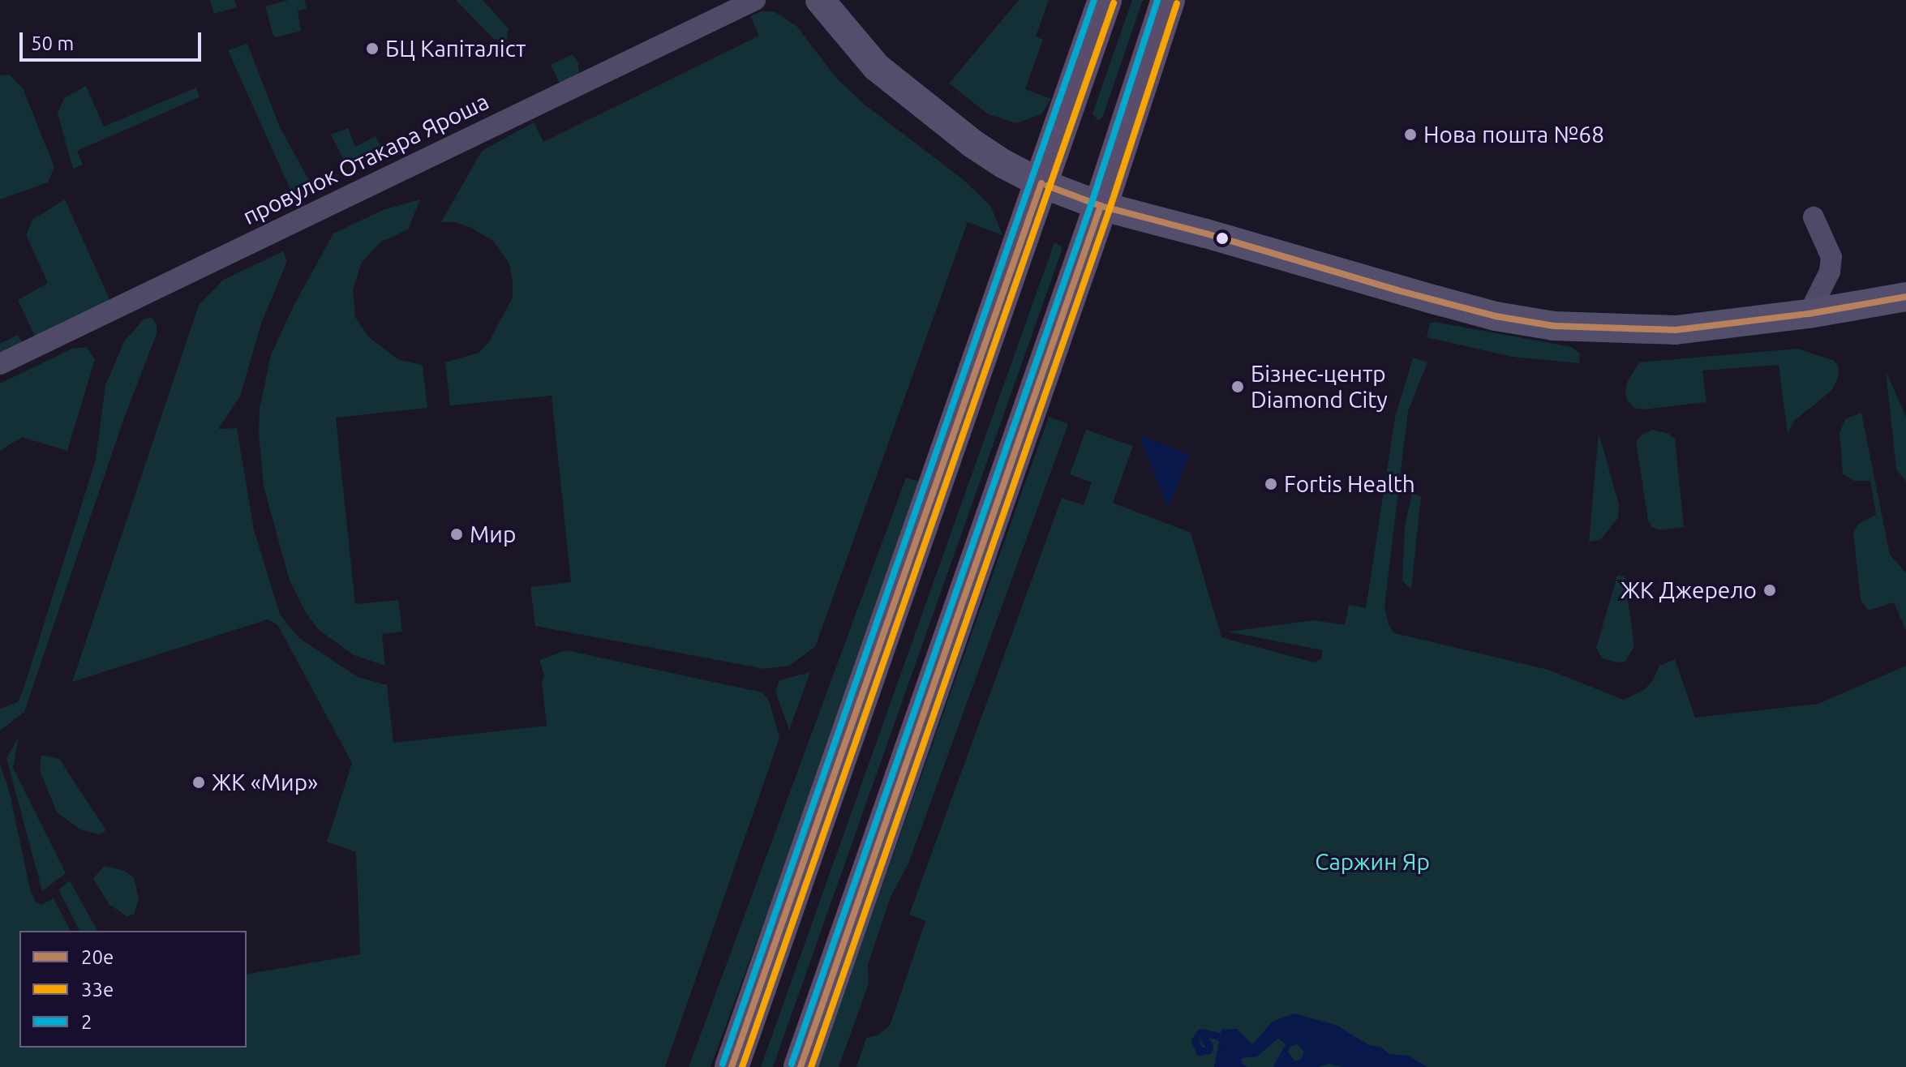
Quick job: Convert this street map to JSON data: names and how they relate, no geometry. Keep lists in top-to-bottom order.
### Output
{
  "streets": {
    "street": ["провулок Отакара Яроша"]
  },
  "parks": ["Саржин Яр"],
  "places": [
    "БЦ Капіталіст",
    "Нова пошта №68",
    "Бізнес-центр Diamond City",
    "Fortis Health",
    "Мир",
    "ЖК Джерело",
    "ЖК «Мир»"
  ],
  "lines": ["transit line 2", "transit line 33е", "transit line 20е"],
  "legend": ["20е", "33е", "2"],
  "scale_bar": "50 m"
}
